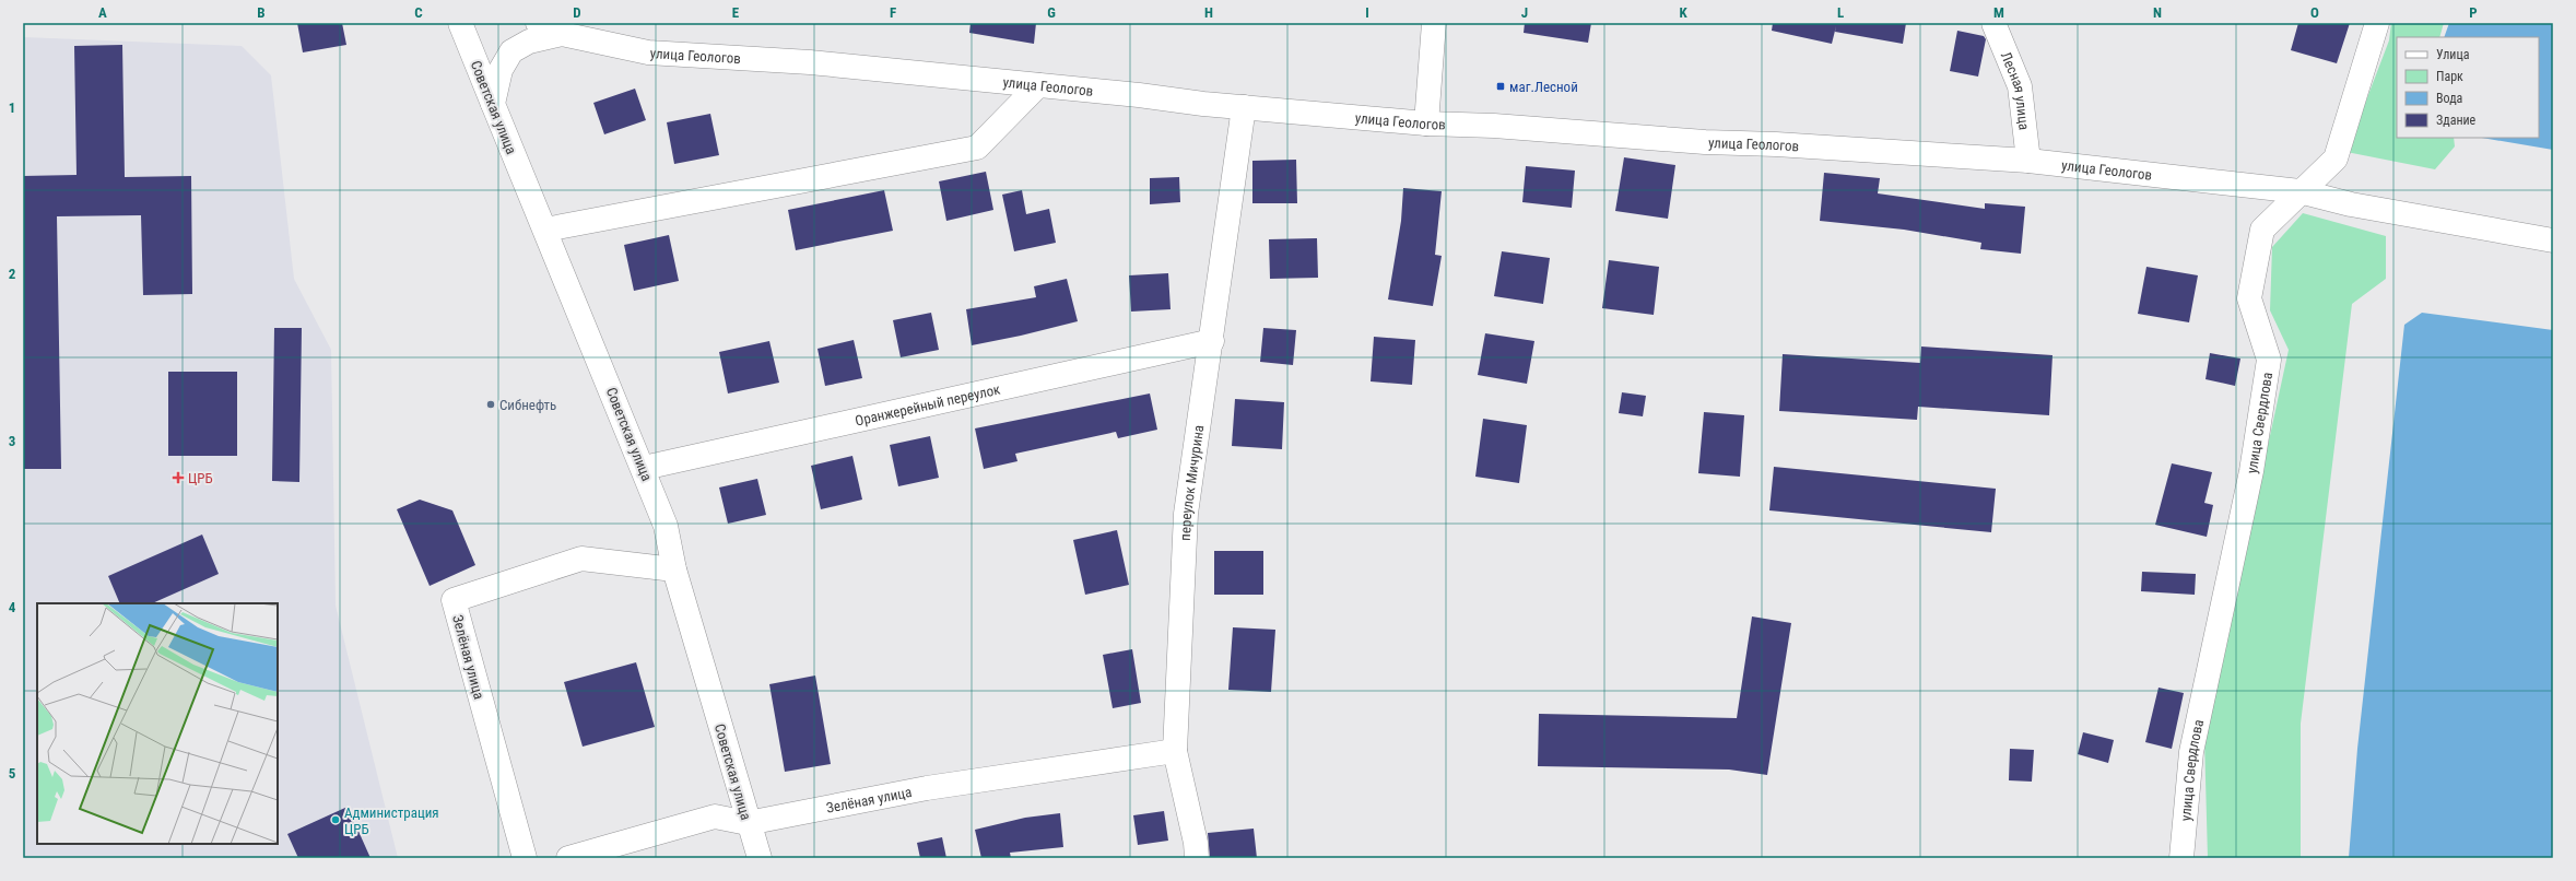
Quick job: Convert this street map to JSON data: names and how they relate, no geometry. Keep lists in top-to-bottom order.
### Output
{
  "streets": {
    "street": [
      "улица Геологов",
      "Лесная улица",
      "Советская улица",
      "Оранжерейный переулок",
      "улица Свердлова",
      "переулок Мичурина",
      "Зелёная улица"
    ]
  },
  "crossings": [
    ["улица Геологов", "Лесная улица"],
    ["улица Геологов", "Советская улица"],
    ["улица Геологов", "улица Свердлова"],
    ["улица Геологов", "переулок Мичурина"],
    ["Советская улица", "Оранжерейный переулок"],
    ["Советская улица", "Зелёная улица"],
    ["Оранжерейный переулок", "переулок Мичурина"],
    ["переулок Мичурина", "Зелёная улица"]
  ],
  "places": {
    "transit": ["маг.Лесной"],
    "other": ["Сибнефть", "Администрация ЦРБ"],
    "health": ["ЦРБ"]
  },
  "legend": [
    "Улица",
    "Парк",
    "Вода",
    "Здание"
  ],
  "grid": {
    "columns": [
      "A",
      "B",
      "C",
      "D",
      "E",
      "F",
      "G",
      "H",
      "I",
      "J",
      "K",
      "L",
      "M",
      "N",
      "O",
      "P"
    ],
    "rows": [
      "1",
      "2",
      "3",
      "4",
      "5"
    ]
  }
}
